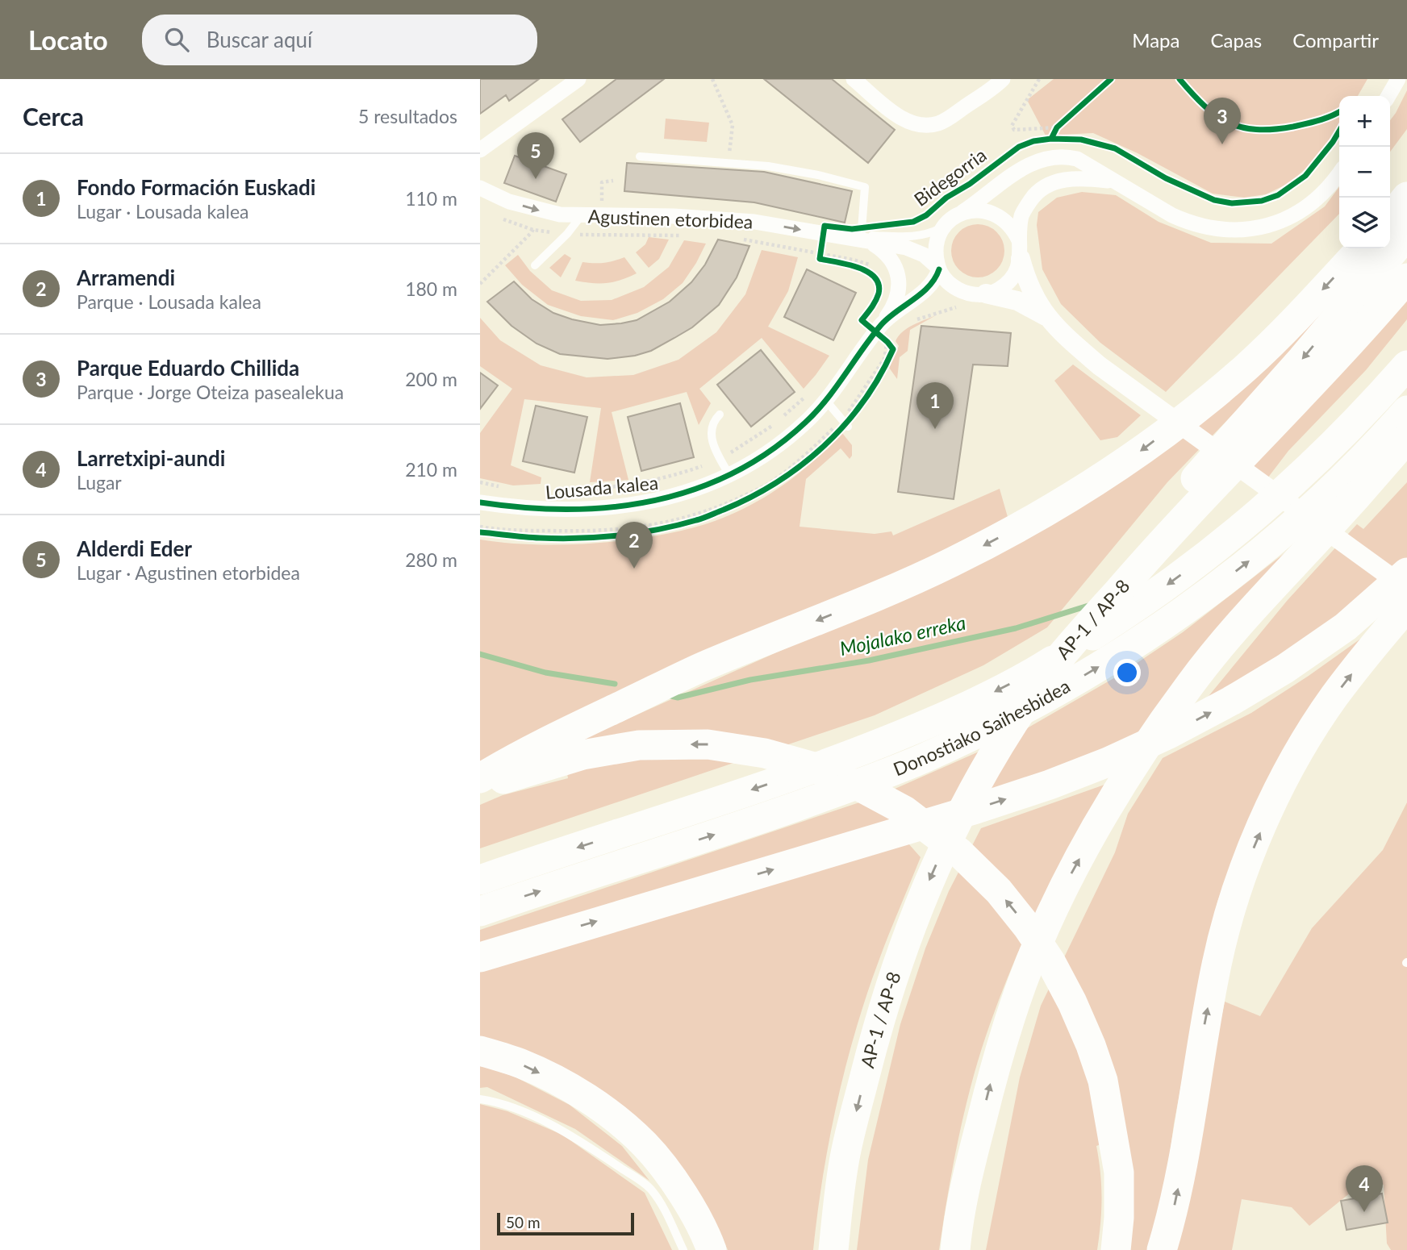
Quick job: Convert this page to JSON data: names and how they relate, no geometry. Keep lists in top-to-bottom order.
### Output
{
  "streets": {
    "highway": ["AP-1 / AP-8", "Donostiako Saihesbidea"],
    "street": ["Agustinen etorbidea", "Lousada kalea"],
    "cycle path": ["Bidegorria"]
  },
  "crossings": [
    ["Agustinen etorbidea", "Lousada kalea"]
  ],
  "one_way": ["Agustinen etorbidea"],
  "water": ["Mojalako erreka"],
  "scale_bar": "50 m",
  "page": {
    "header": "Locato",
    "search": "Buscar aquí",
    "nav": ["Mapa", "Capas", "Compartir"],
    "heading": ["Cerca", "5 resultados"],
    "map_buttons": ["+", "−"],
    "pins": [
      "3",
      "5",
      "1",
      "2",
      "4"
    ],
    "list": [
      {
        "mark": "1",
        "name": "Fondo Formación Euskadi",
        "note": "Lugar · Lousada kalea",
        "value": "110 m"
      },
      {
        "mark": "2",
        "name": "Arramendi",
        "note": "Parque · Lousada kalea",
        "value": "180 m"
      },
      {
        "mark": "3",
        "name": "Parque Eduardo Chillida",
        "note": "Parque · Jorge Oteiza pasealekua",
        "value": "200 m"
      },
      {
        "mark": "4",
        "name": "Larretxipi-aundi",
        "note": "Lugar",
        "value": "210 m"
      },
      {
        "mark": "5",
        "name": "Alderdi Eder",
        "note": "Lugar · Agustinen etorbidea",
        "value": "280 m"
      }
    ],
    "scale": "50 m"
  }
}
